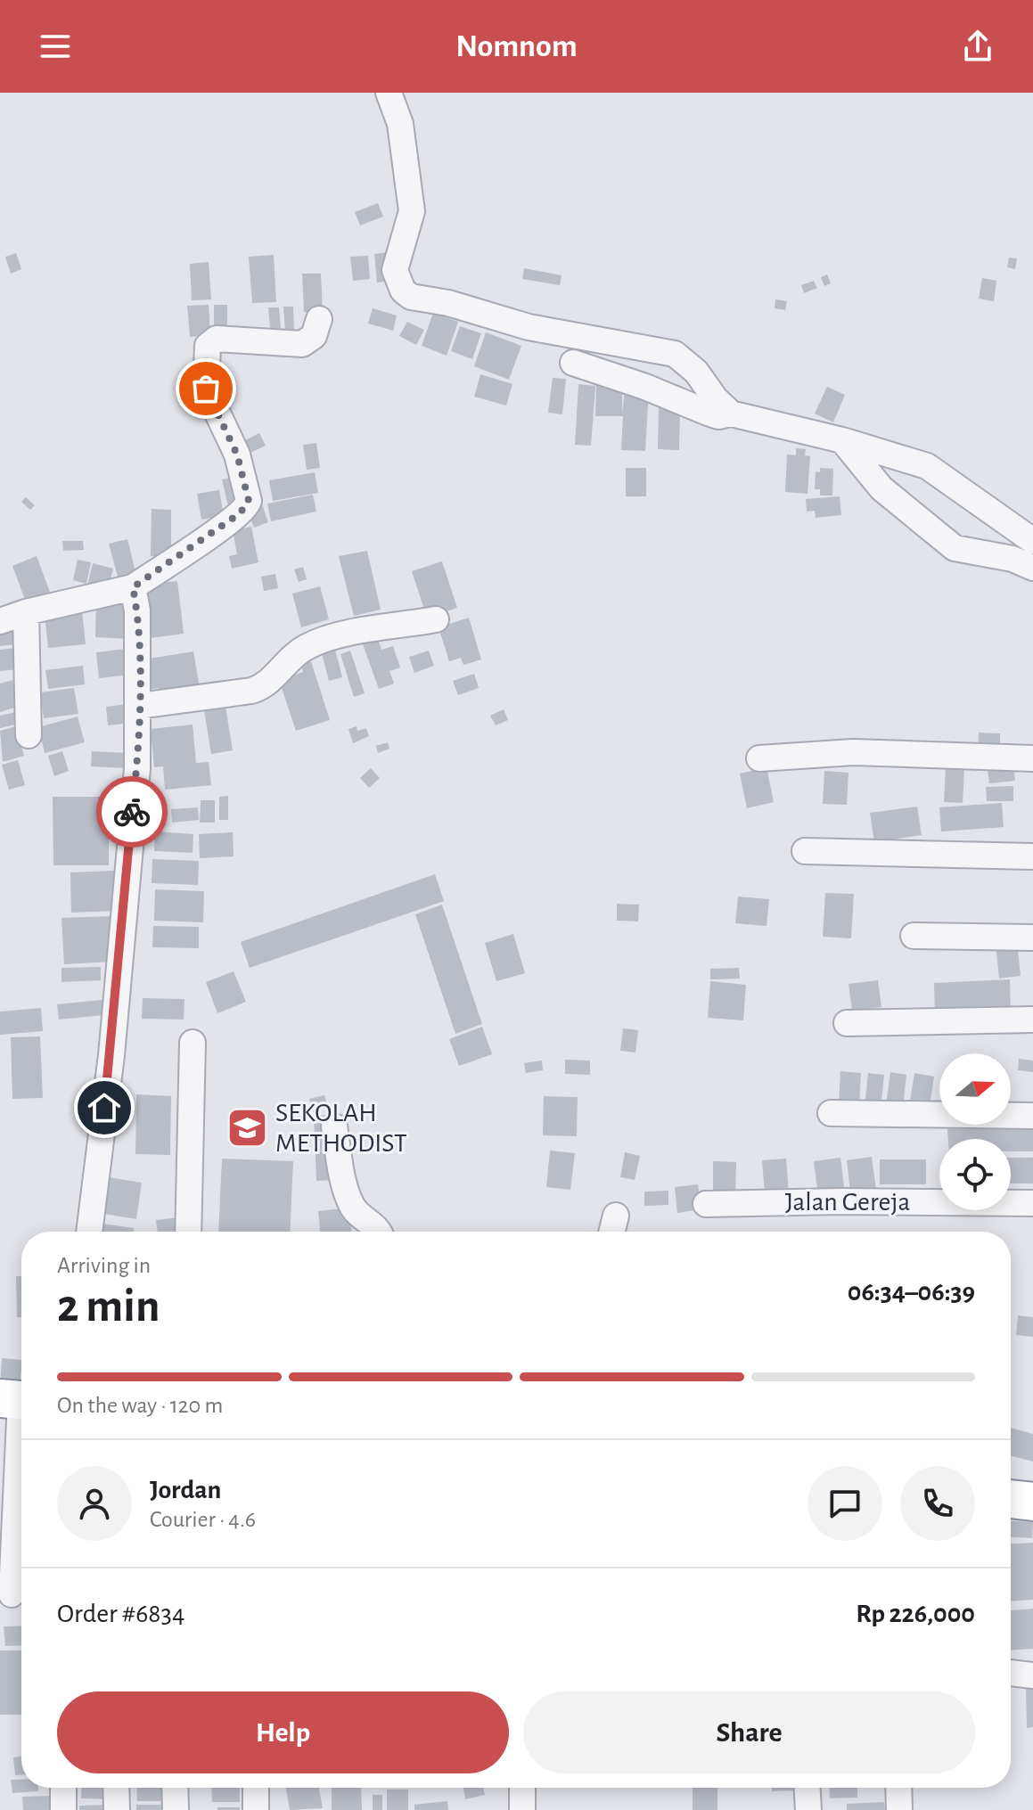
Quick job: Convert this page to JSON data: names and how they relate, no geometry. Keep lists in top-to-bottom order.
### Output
{
  "streets": {
    "street": ["Jalan Gereja"]
  },
  "places": {
    "school or university": ["SEKOLAH METHODIST"]
  },
  "north": "right",
  "page": {
    "header": "Nomnom",
    "heading": ["2 min", "Arriving in", "06:34–06:39"],
    "panel": [
      "Jordan",
      "Courier · 4.6",
      "Order #6834",
      "Rp 226,000"
    ],
    "bar": "On the way · 120 m",
    "buttons": ["Help", "Share"]
  }
}
